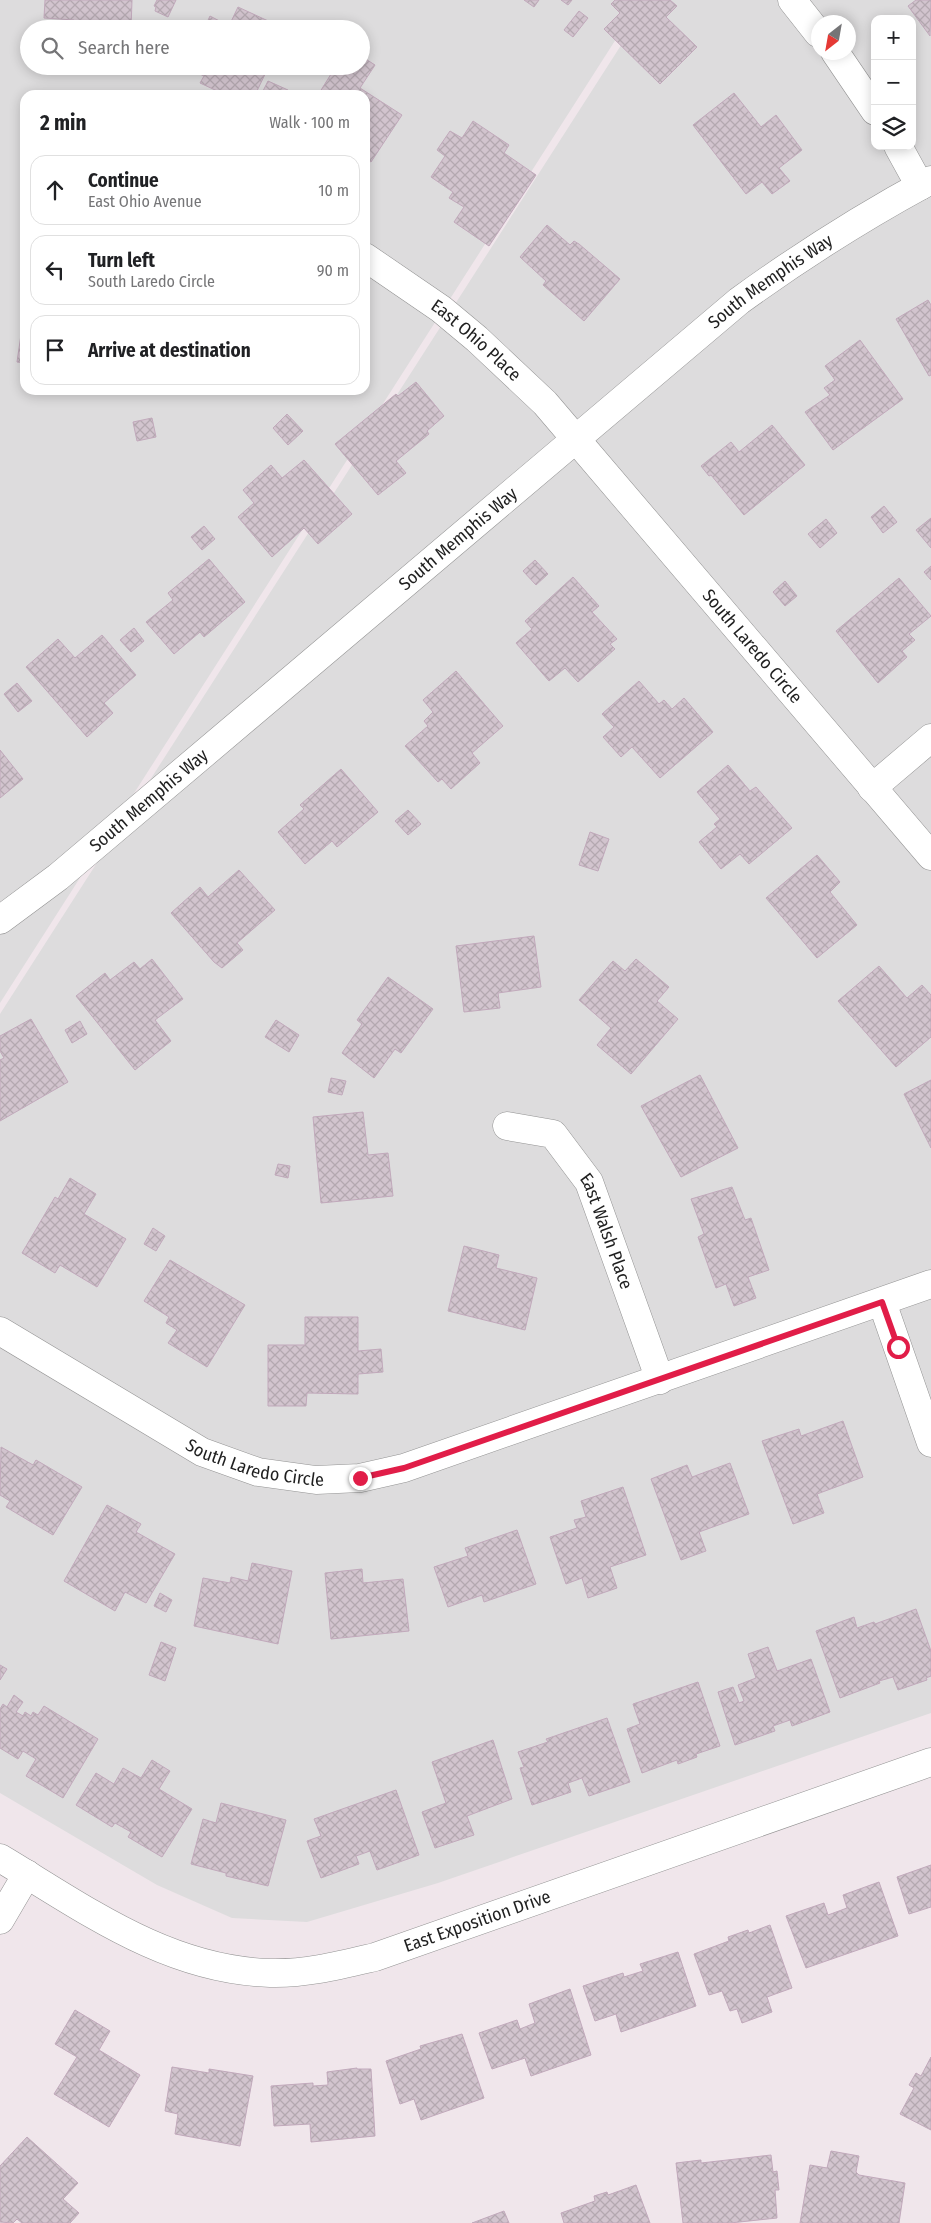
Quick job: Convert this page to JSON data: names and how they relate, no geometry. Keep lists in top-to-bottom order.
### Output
{
  "streets": {
    "street": [
      "South Memphis Way",
      "East Ohio Place",
      "South Laredo Circle",
      "East Walsh Place",
      "East Exposition Drive"
    ]
  },
  "crossings": [
    ["South Memphis Way", "East Ohio Place"],
    ["South Memphis Way", "South Laredo Circle"],
    ["East Ohio Place", "South Laredo Circle"],
    ["South Laredo Circle", "East Walsh Place"]
  ],
  "north": "bottom left",
  "page": {
    "map_buttons": ["+", "−"],
    "search": "Search here",
    "heading": ["2 min", "Walk · 100 m"],
    "list": [
      ["Continue", "East Ohio Avenue", "10 m"],
      ["Turn left", "South Laredo Circle", "90 m"],
      "Arrive at destination"
    ]
  }
}
